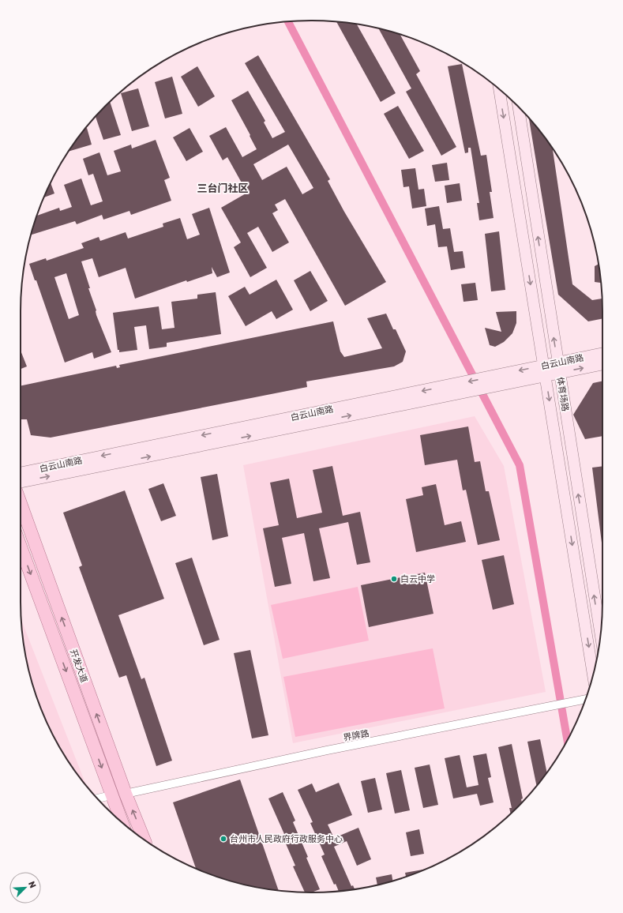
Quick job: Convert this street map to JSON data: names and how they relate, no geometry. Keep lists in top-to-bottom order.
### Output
{
  "streets": {
    "main road": ["白云山南路", "体育场路", "开发大道"],
    "street": ["界牌路"]
  },
  "crossings": [
    ["白云山南路", "体育场路"],
    ["开发大道", "界牌路"]
  ],
  "districts": ["三台门社区"],
  "places": ["白云中学", "台州市人民政府行政服务中心"],
  "north": "top right"
}
